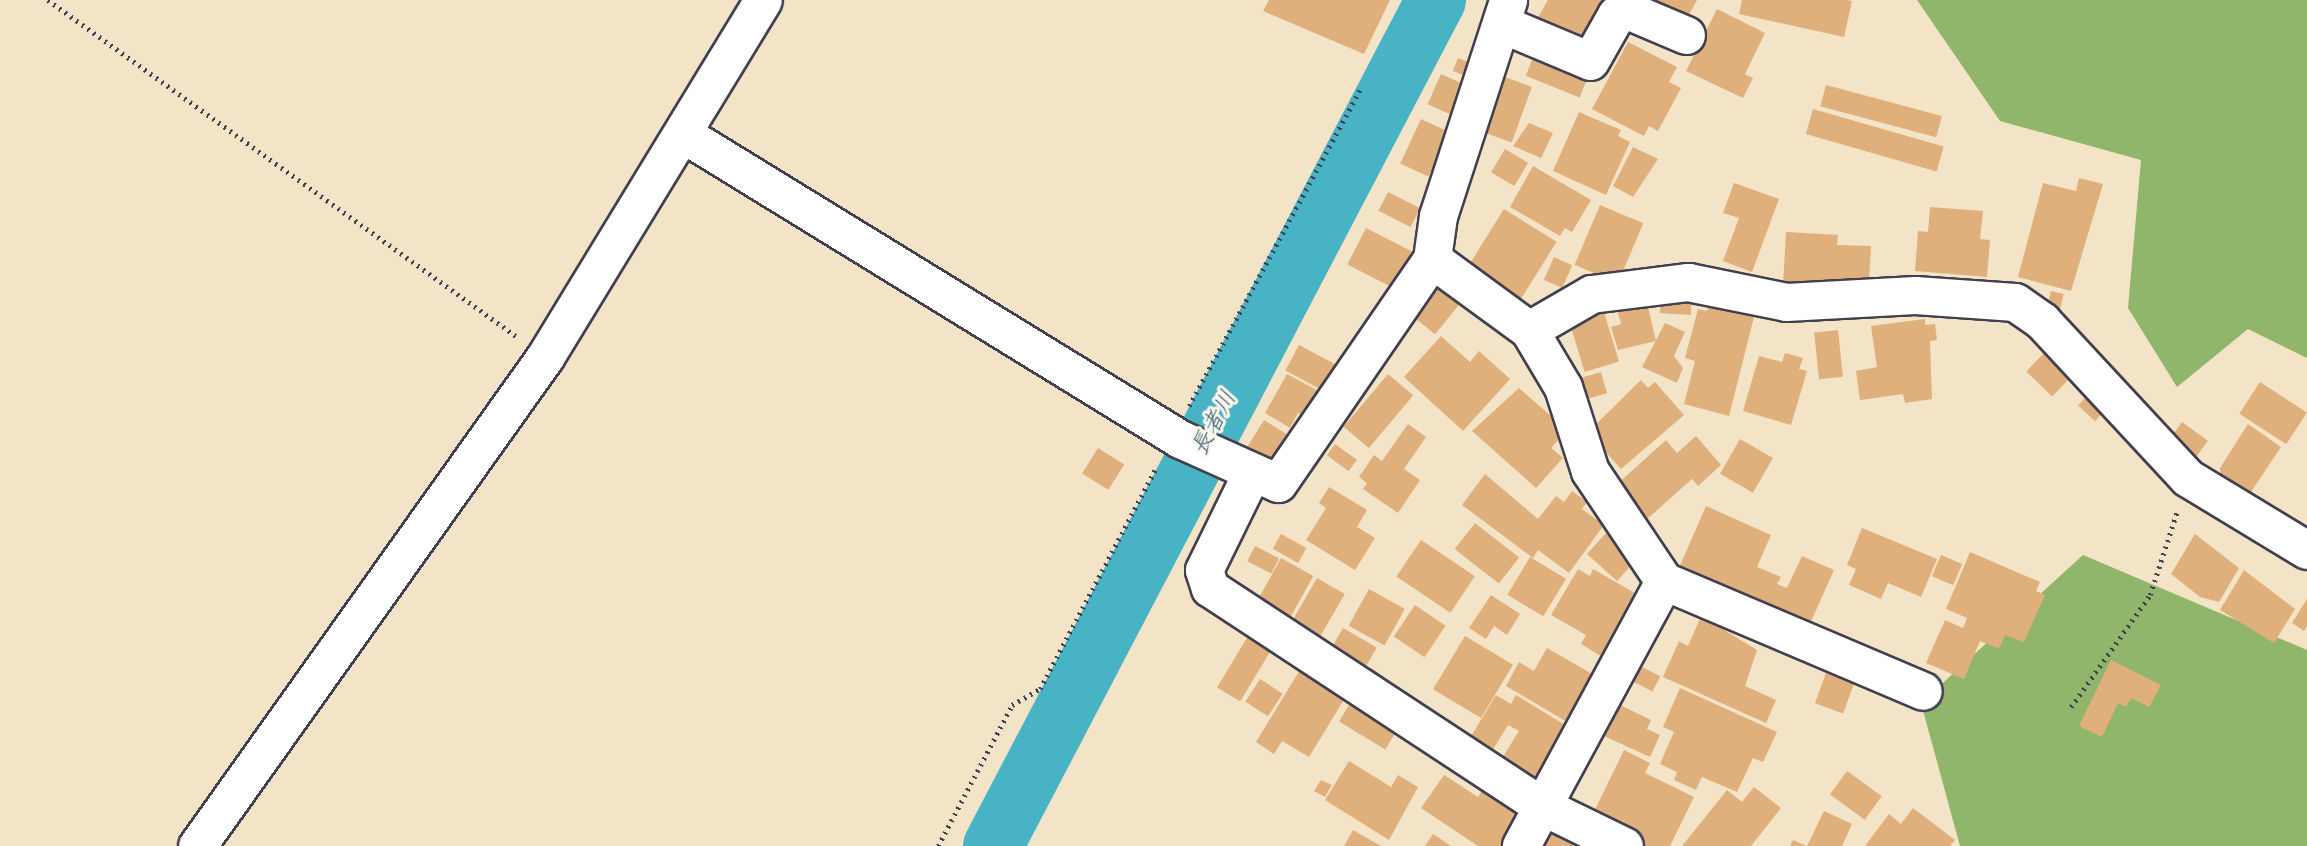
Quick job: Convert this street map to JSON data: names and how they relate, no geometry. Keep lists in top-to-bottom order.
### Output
{
  "water": ["長者川"]
}
